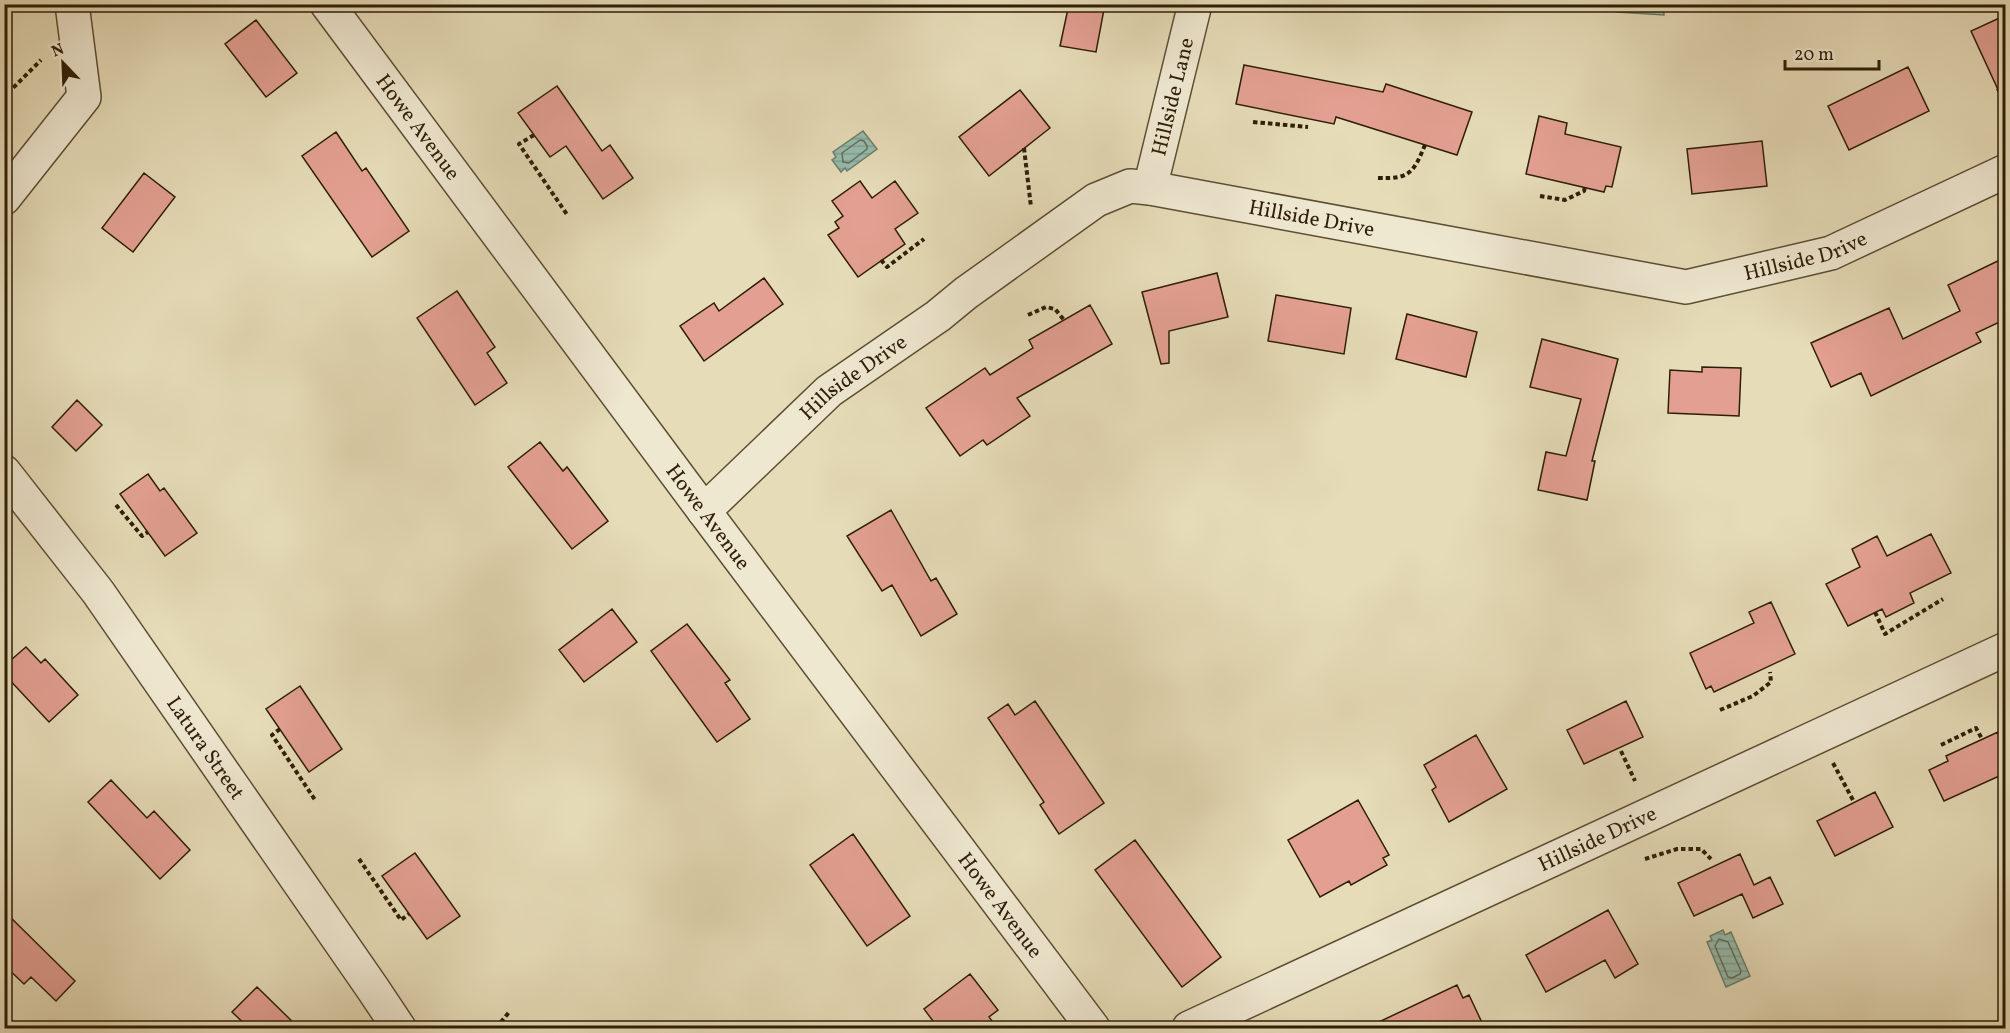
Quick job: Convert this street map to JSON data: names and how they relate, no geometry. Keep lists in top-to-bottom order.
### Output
{
  "streets": {
    "street": [
      "Hillside Lane",
      "Howe Avenue",
      "Hillside Drive",
      "Latura Street"
    ]
  },
  "crossings": [
    ["Hillside Lane", "Hillside Drive"],
    ["Howe Avenue", "Hillside Drive"]
  ],
  "scale_bar": "20 m",
  "north": "top left"
}
